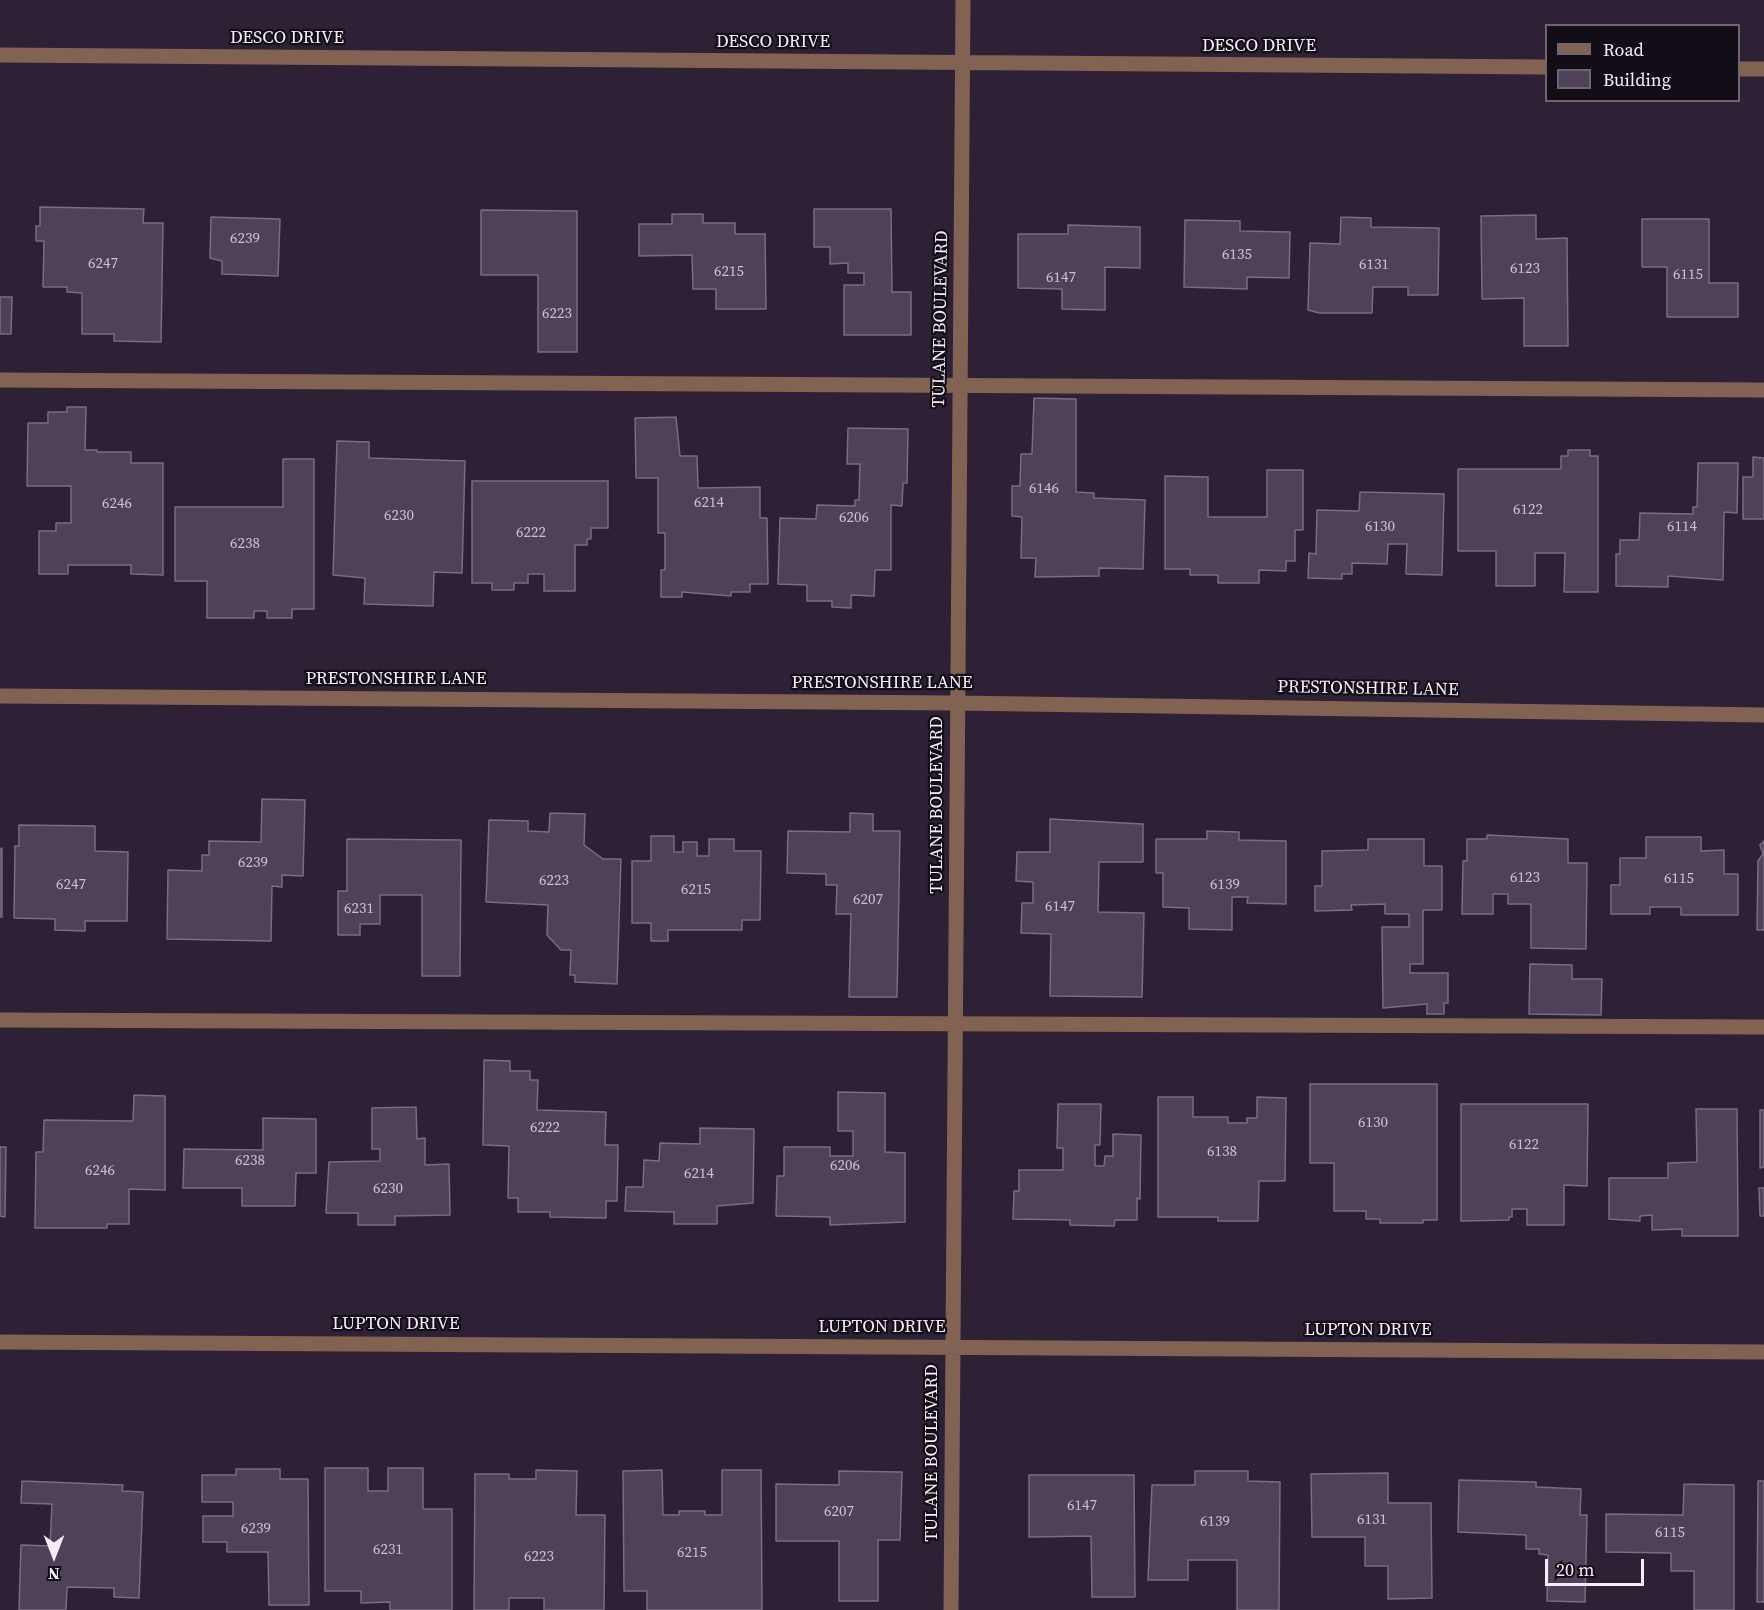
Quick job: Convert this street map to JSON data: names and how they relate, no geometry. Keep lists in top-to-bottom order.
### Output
{
  "streets": {
    "street": [
      "DESCO DRIVE",
      "TULANE BOULEVARD",
      "PRESTONSHIRE LANE",
      "LUPTON DRIVE"
    ]
  },
  "crossings": [
    ["DESCO DRIVE", "TULANE BOULEVARD"],
    ["TULANE BOULEVARD", "PRESTONSHIRE LANE"],
    ["TULANE BOULEVARD", "LUPTON DRIVE"]
  ],
  "house_numbers": [
    "6239",
    "6135",
    "6247",
    "6131",
    "6123",
    "6215",
    "6115",
    "6147",
    "6223",
    "6146",
    "6214",
    "6246",
    "6122",
    "6230",
    "6206",
    "6130",
    "6114",
    "6222",
    "6238",
    "6239",
    "6123",
    "6115",
    "6223",
    "6247",
    "6139",
    "6215",
    "6207",
    "6147",
    "6231",
    "6130",
    "6222",
    "6122",
    "6138",
    "6238",
    "6206",
    "6246",
    "6214",
    "6230",
    "6147",
    "6207",
    "6131",
    "6139",
    "6239",
    "6115",
    "6231",
    "6215",
    "6223"
  ],
  "legend": ["Road", "Building"],
  "scale_bar": "20 m",
  "north": "bottom"
}
